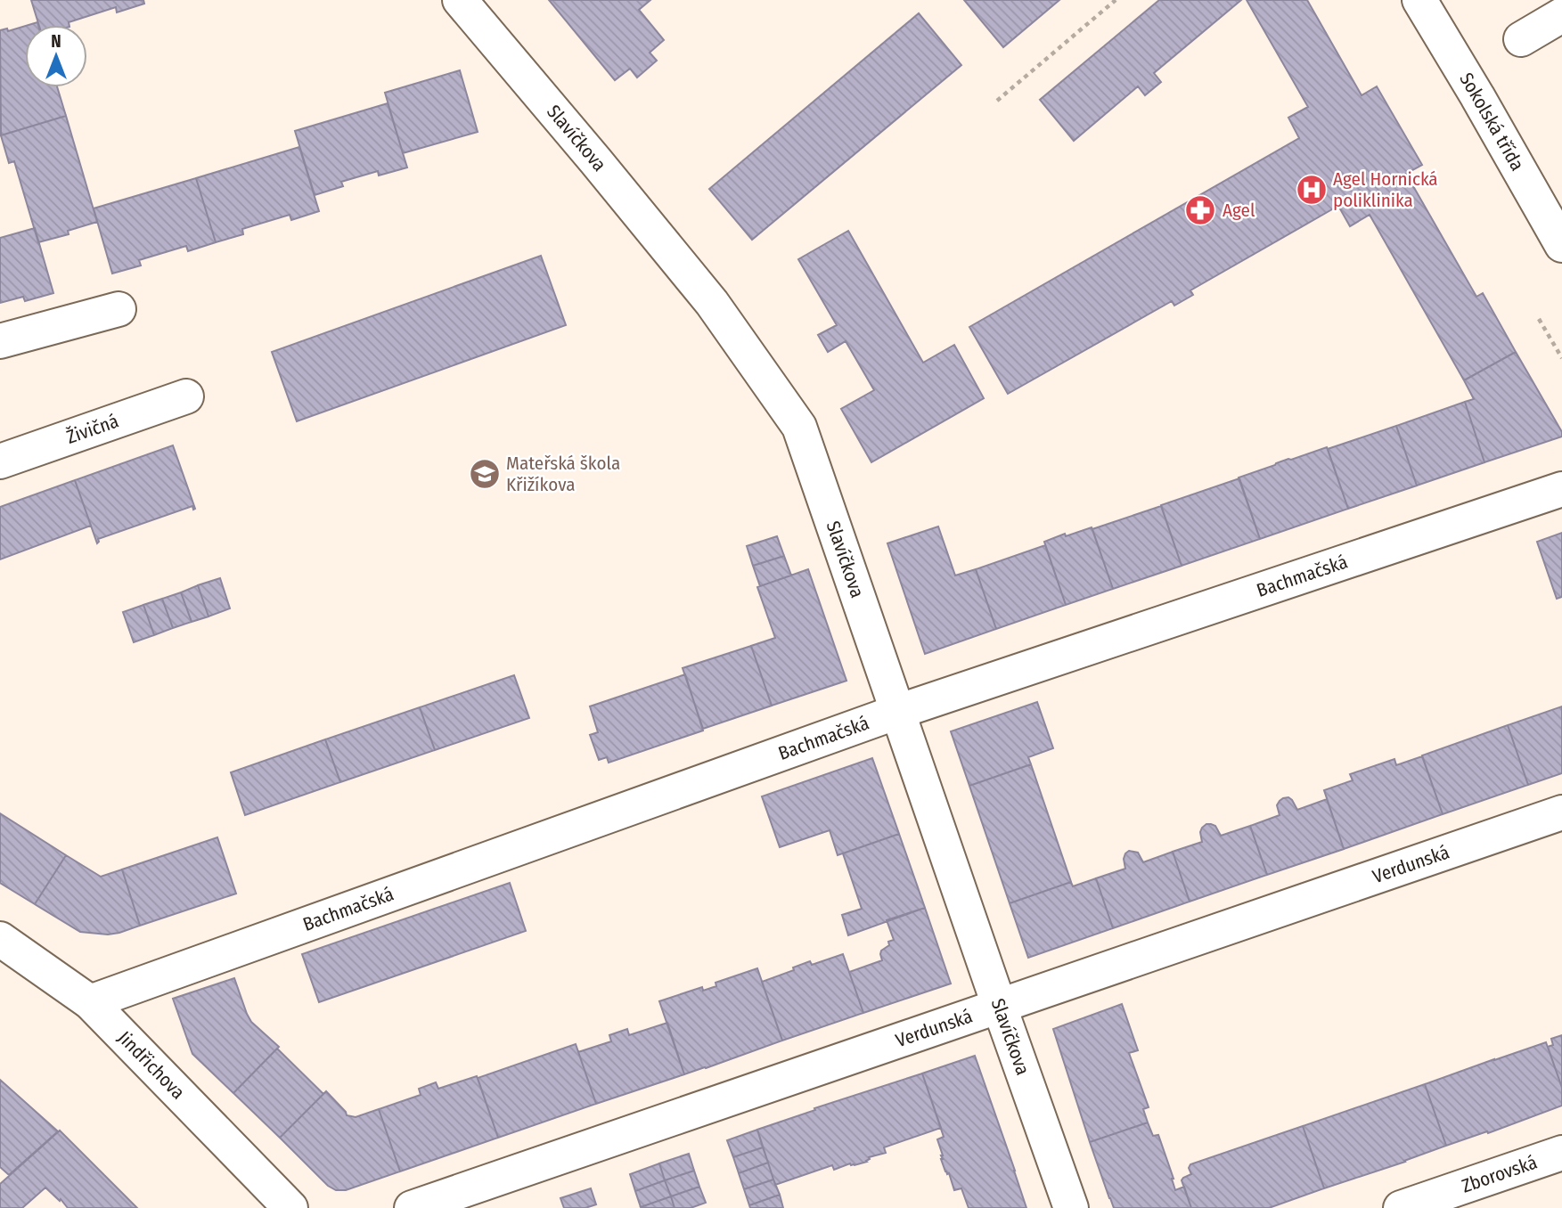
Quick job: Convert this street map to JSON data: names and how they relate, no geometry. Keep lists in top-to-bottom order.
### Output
{
  "streets": {
    "street": [
      "Sokolská třída",
      "Slavíčkova",
      "Živičná",
      "Bachmačská",
      "Verdunská",
      "Jindřichova",
      "Zborovská"
    ]
  },
  "crossings": [
    ["Slavíčkova", "Bachmačská"],
    ["Slavíčkova", "Verdunská"],
    ["Bachmačská", "Jindřichova"]
  ],
  "places": {
    "hospital": ["Agel Hornická poliklinika"],
    "pharmacy": ["Agel"],
    "school or university": ["Mateřská škola Křižíkova"]
  },
  "north": "top"
}
